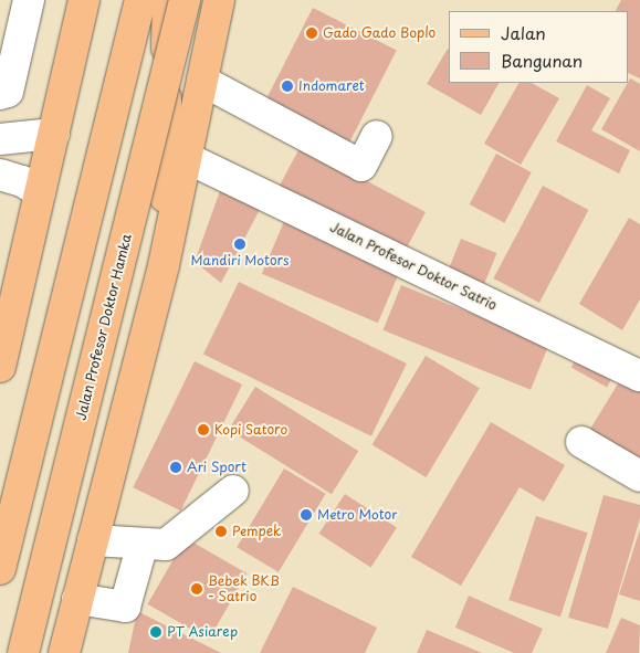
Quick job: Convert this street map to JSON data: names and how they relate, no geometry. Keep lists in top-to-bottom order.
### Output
{
  "streets": {
    "main road": ["Jalan Profesor Doktor Hamka"],
    "street": ["Jalan Profesor Doktor Satrio"]
  },
  "places": [
    "Gado Gado Boplo",
    "Indomaret",
    "Mandiri Motors",
    "Kopi Satoro",
    "Ari Sport",
    "Metro Motor",
    "Pempek",
    "Bebek BKB - Satrio",
    "PT Asiarep"
  ],
  "legend": ["Jalan", "Bangunan"]
}
